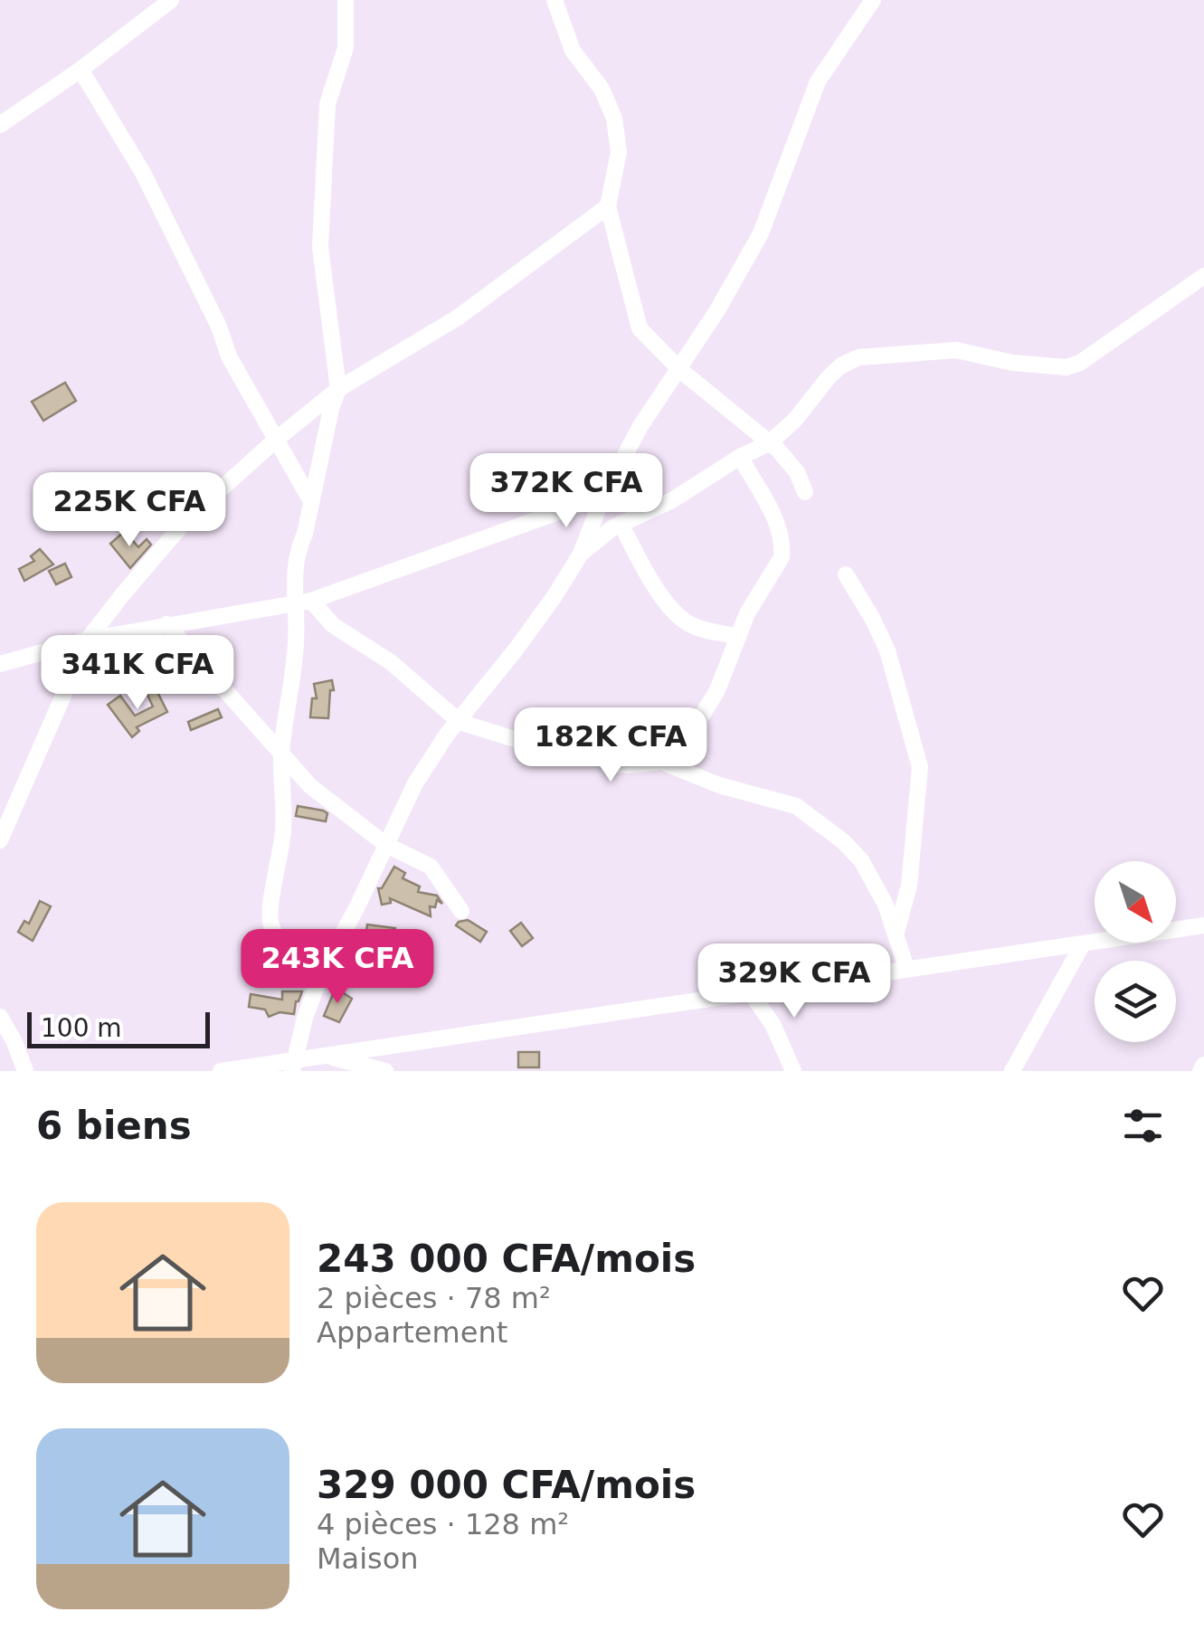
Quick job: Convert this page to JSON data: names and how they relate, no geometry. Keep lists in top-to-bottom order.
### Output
{
  "scale_bar": "100 m",
  "north": "bottom right",
  "page": {
    "price": [
      "372K CFA",
      "225K CFA",
      "341K CFA",
      "182K CFA",
      "243K CFA",
      "329K CFA"
    ],
    "scale": "100 m",
    "heading": "6 biens",
    "list": [
      {
        "name": "243 000 CFA/mois",
        "note": "2 pièces · 78 m² · Appartement"
      },
      {
        "name": "329 000 CFA/mois",
        "note": "4 pièces · 128 m² · Maison"
      }
    ]
  }
}
